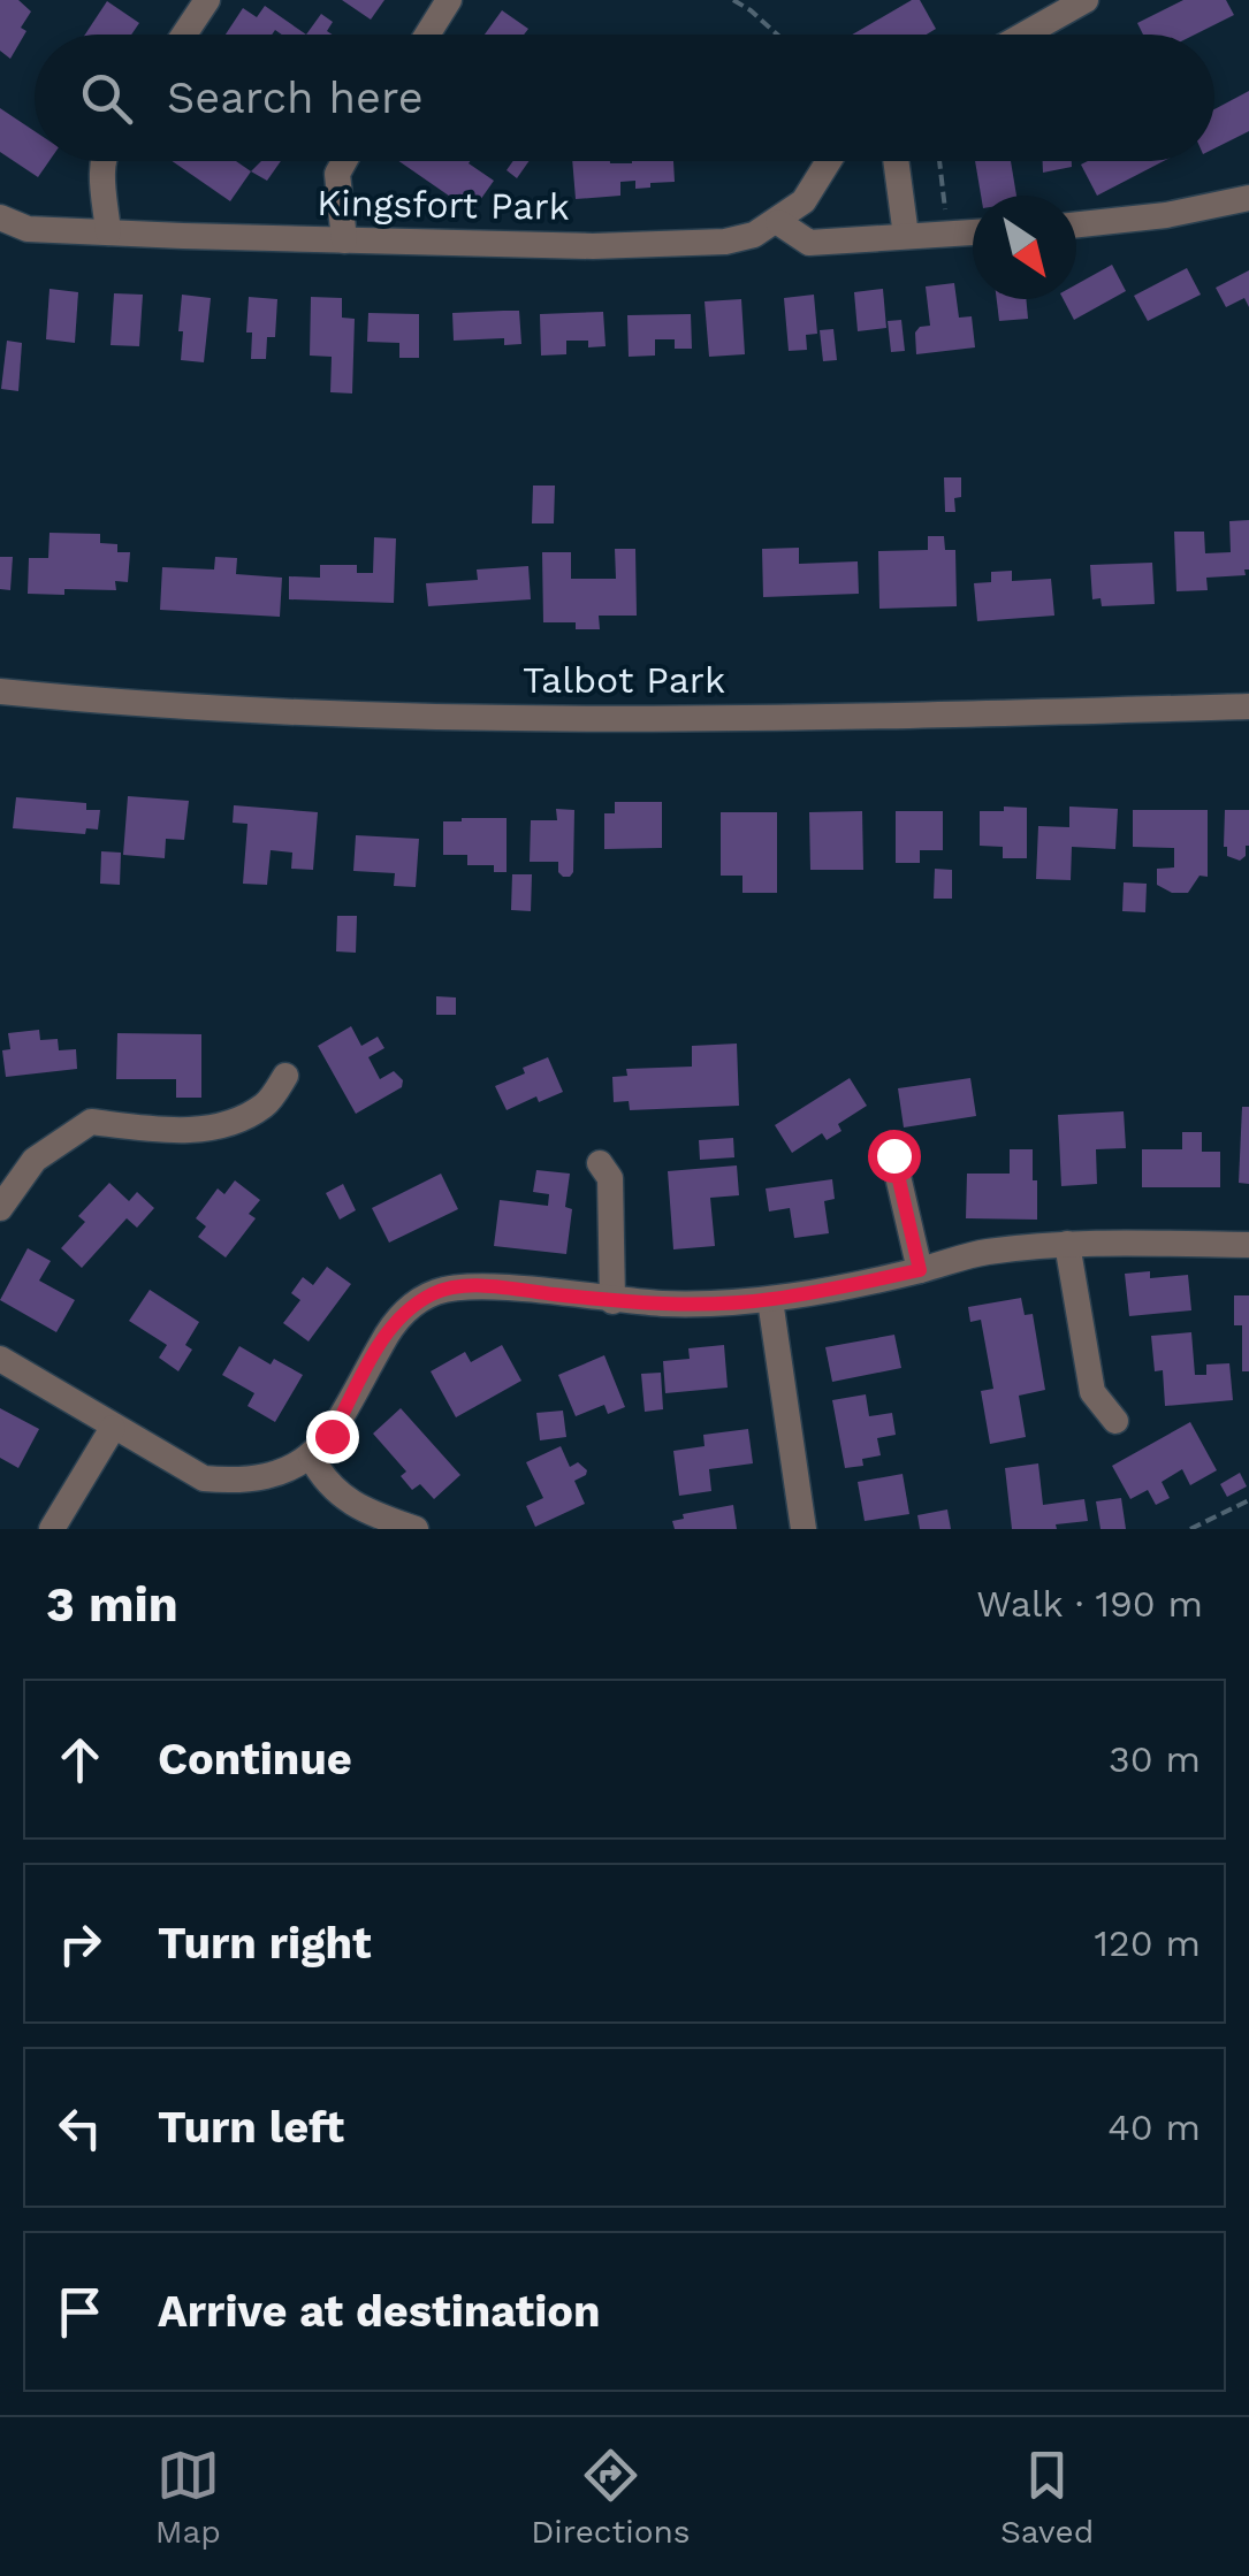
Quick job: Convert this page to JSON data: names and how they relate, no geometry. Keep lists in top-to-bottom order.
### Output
{
  "streets": {
    "street": ["Kingsfort Park", "Talbot Park"]
  },
  "north": "bottom right",
  "page": {
    "search": "Search here",
    "heading": ["3 min", "Walk · 190 m"],
    "list": [
      ["Continue", "30 m"],
      ["Turn right", "120 m"],
      ["Turn left", "40 m"],
      "Arrive at destination"
    ],
    "nav": ["Map", "Directions", "Saved"]
  }
}
